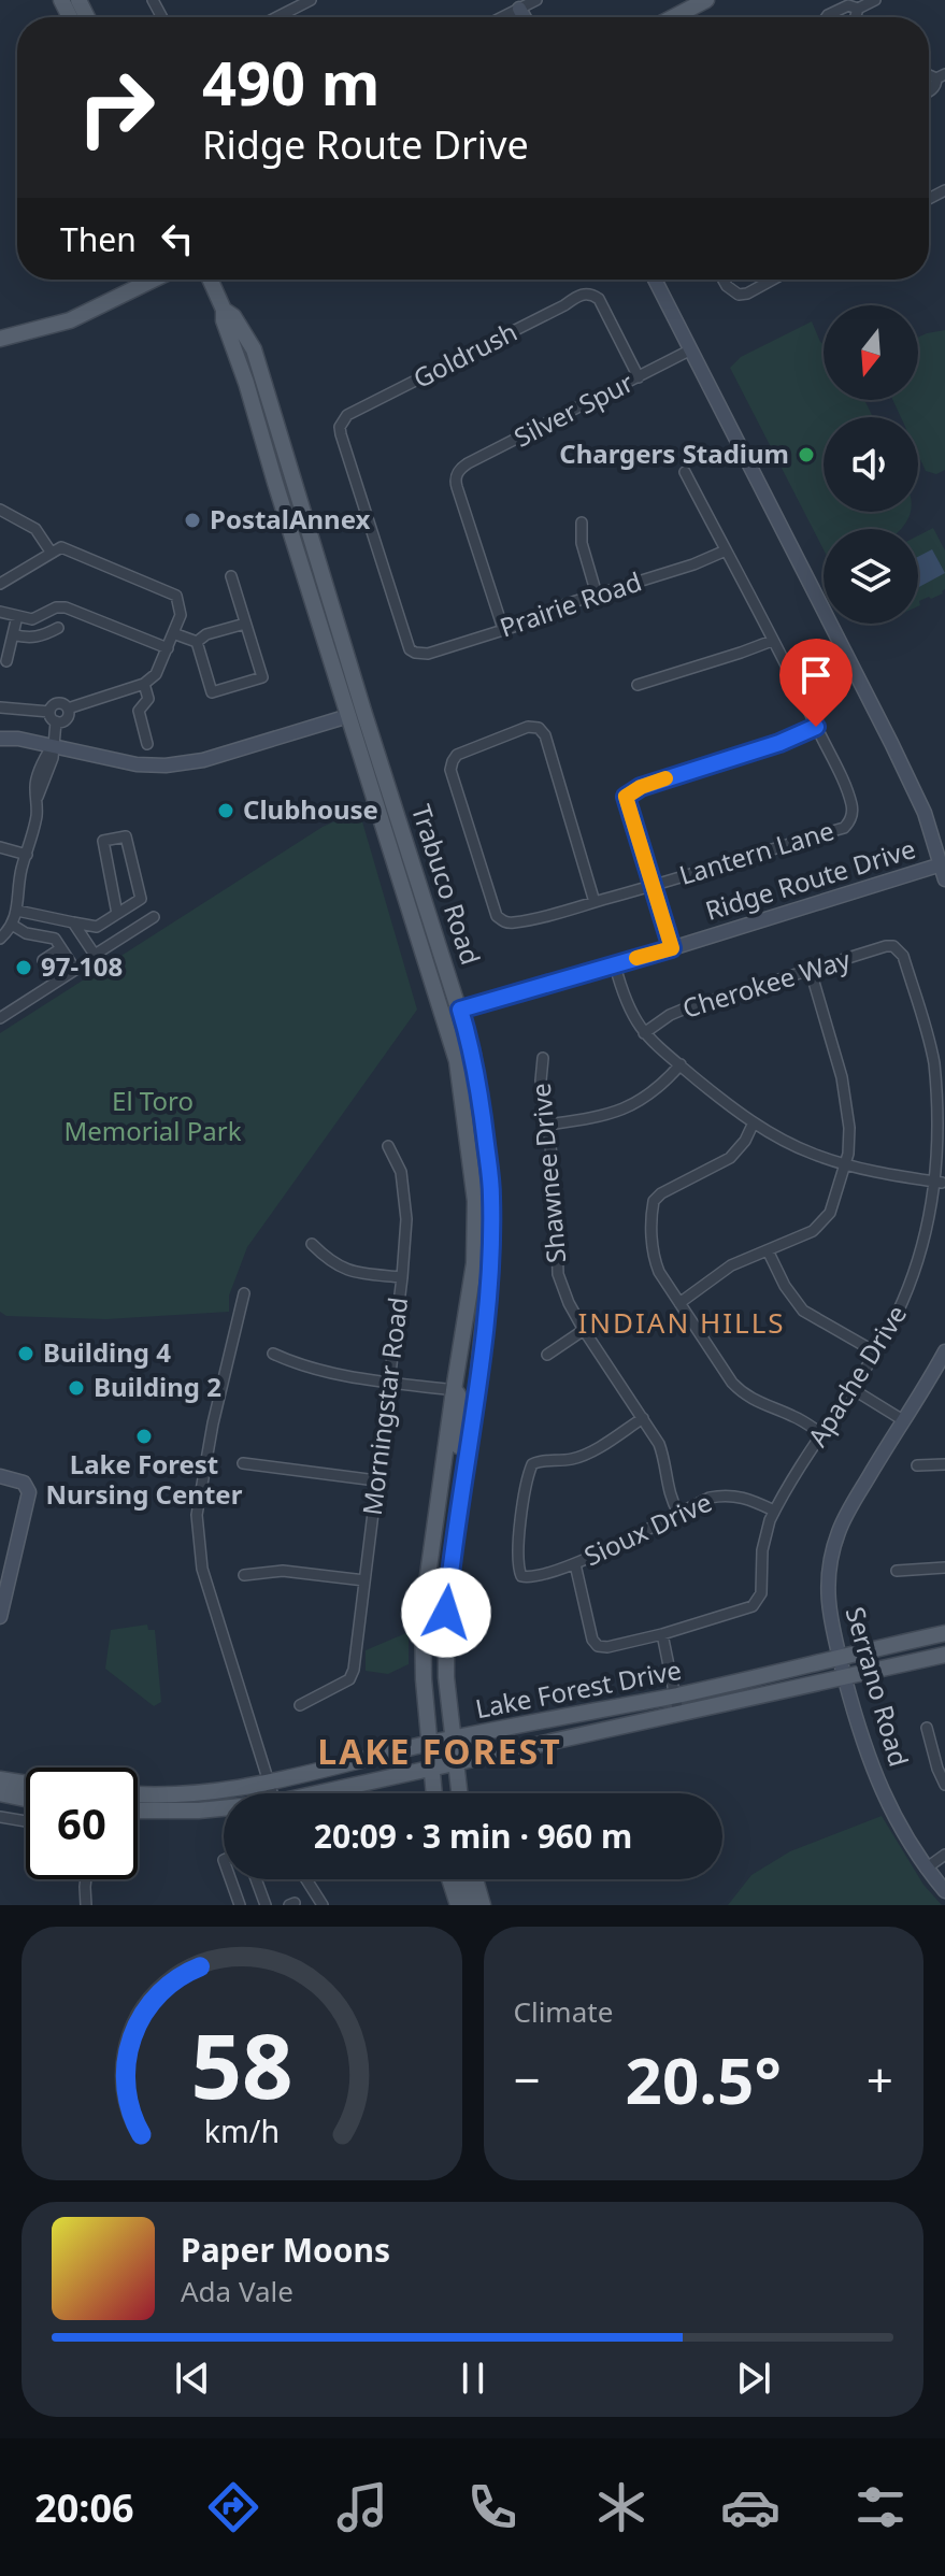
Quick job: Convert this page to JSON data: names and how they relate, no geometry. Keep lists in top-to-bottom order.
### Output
{
  "streets": {
    "main road": ["Trabuco Road", "Lake Forest Drive"],
    "street": [
      "Goldrush",
      "Silver Spur",
      "Prairie Road",
      "Lantern Lane",
      "Ridge Route Drive",
      "Cherokee Way",
      "Shawnee Drive",
      "Apache Drive",
      "Morningstar Road",
      "Sioux Drive",
      "Serrano Road"
    ]
  },
  "crossings": [
    ["Goldrush", "Silver Spur"],
    ["Goldrush", "Prairie Road"],
    ["Silver Spur", "Prairie Road"],
    ["Ridge Route Drive", "Trabuco Road"],
    ["Trabuco Road", "Lake Forest Drive"],
    ["Cherokee Way", "Apache Drive"],
    ["Shawnee Drive", "Sioux Drive"],
    ["Apache Drive", "Sioux Drive"],
    ["Serrano Road", "Lake Forest Drive"]
  ],
  "districts": ["INDIAN HILLS", "LAKE FOREST"],
  "parks": ["El Toro Memorial Park"],
  "places": [
    "Chargers Stadium",
    "PostalAnnex",
    "Clubhouse",
    "97-108",
    "Building 4",
    "Building 2",
    "Lake Forest Nursing Center"
  ],
  "north": "bottom",
  "page": {
    "turn": ["490 m", "Ridge Route Drive"],
    "then": "Then",
    "limit": "60",
    "trip": "20:09 · 3 min · 960 m",
    "tile": "Climate",
    "heat": ["−", "20.5°", "+"],
    "song": ["Paper Moons", "Ada Vale"],
    "tabs": "20:06",
    "gauge": ["58", "km/h"]
  }
}
